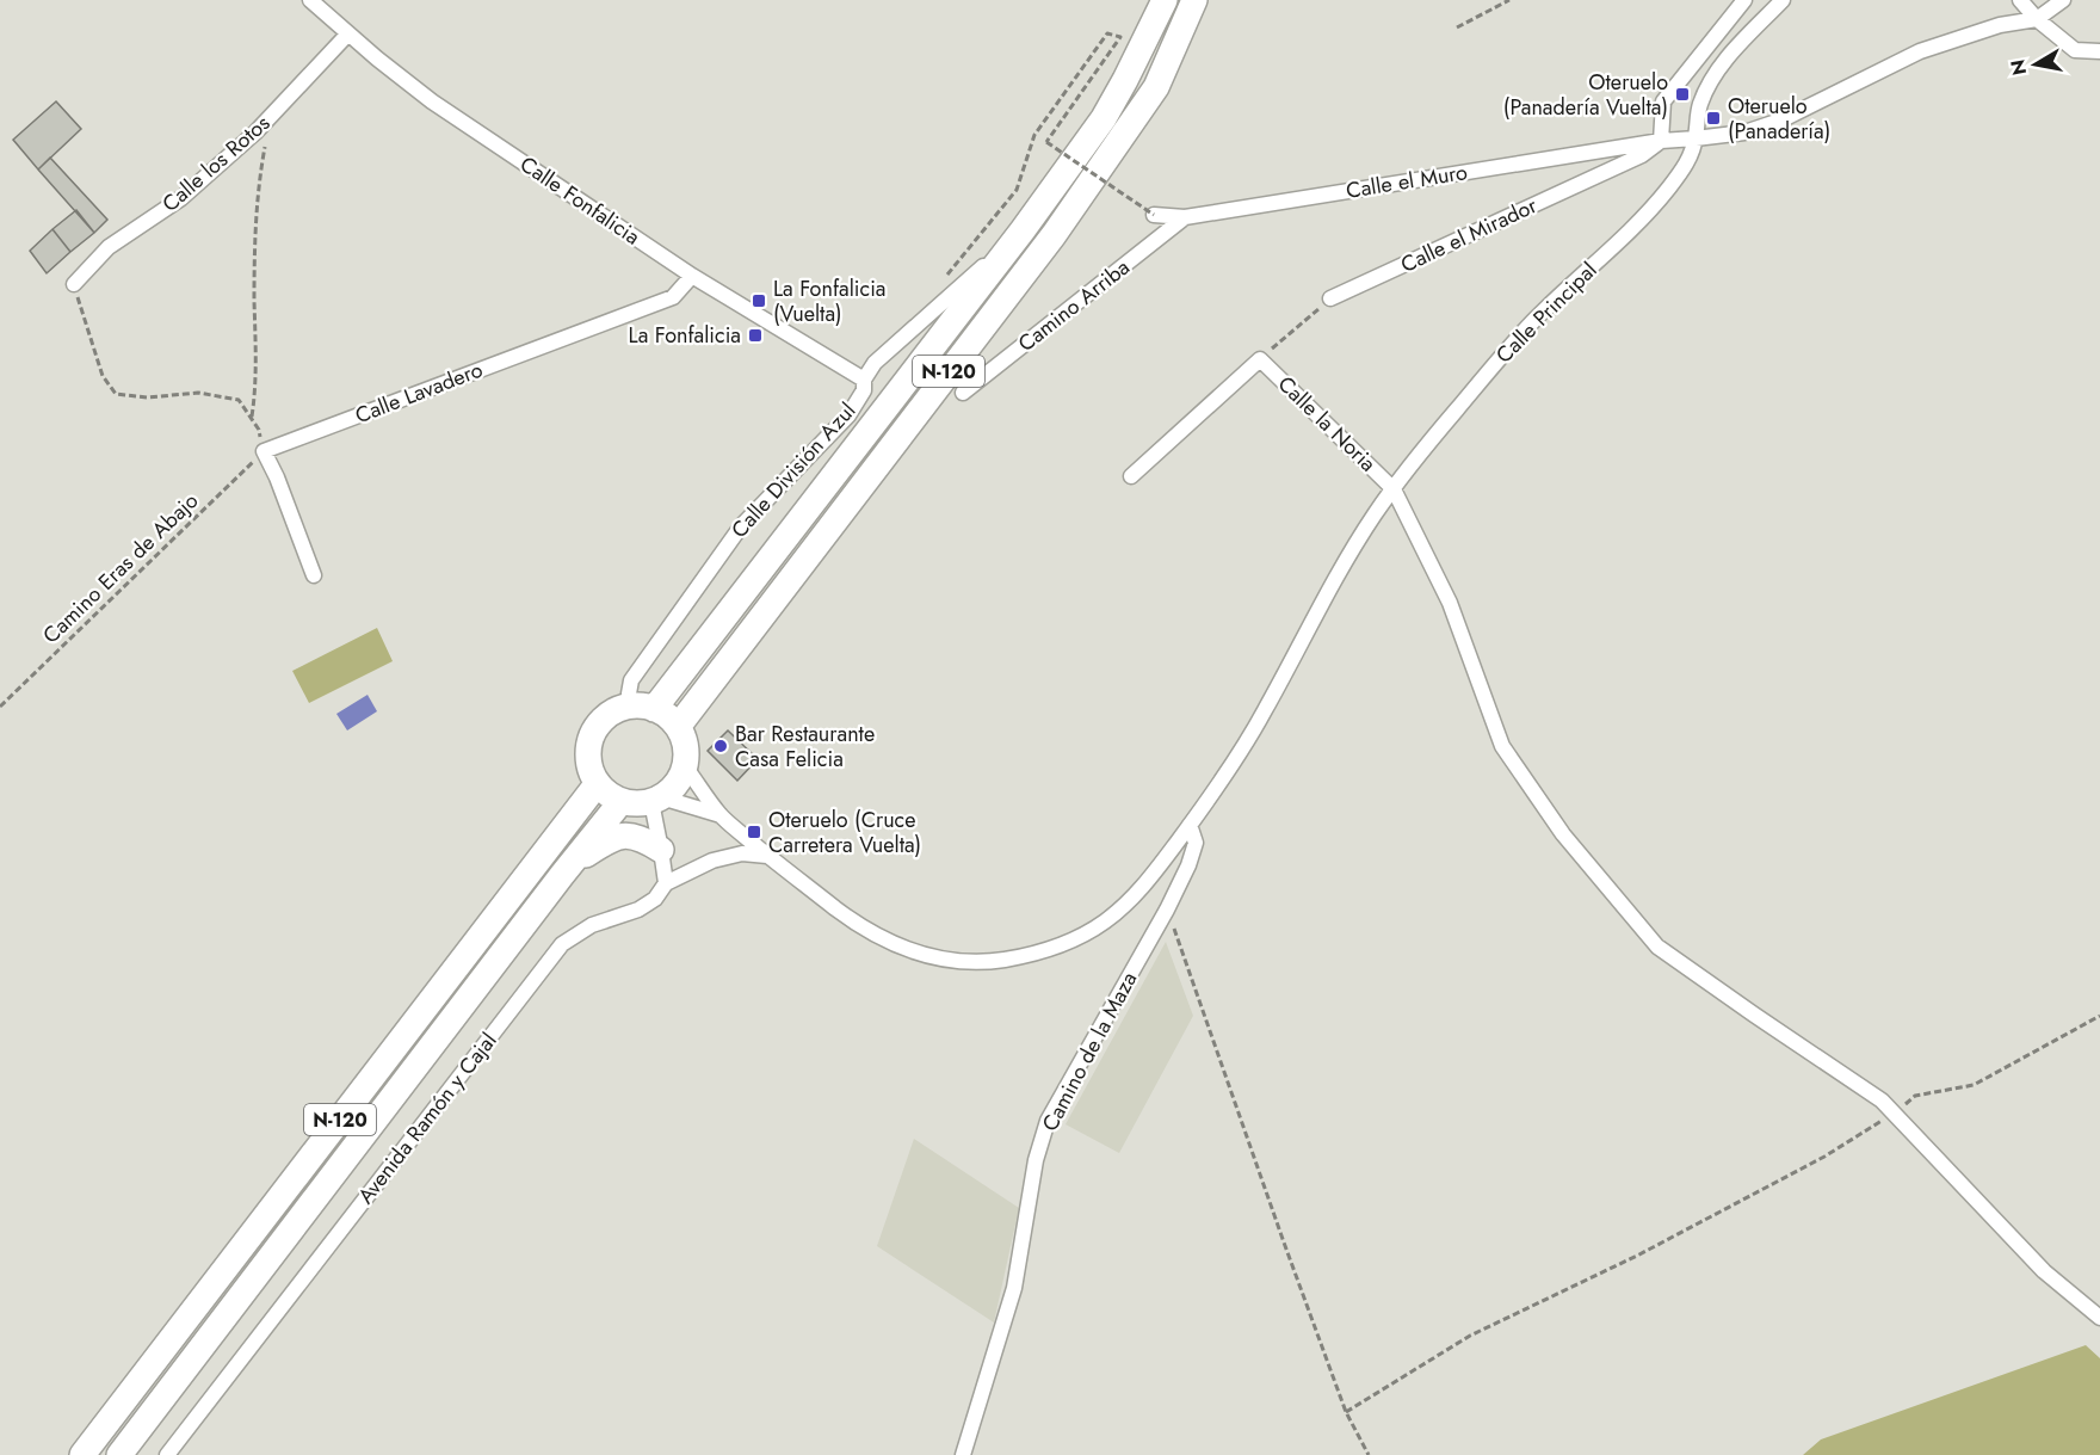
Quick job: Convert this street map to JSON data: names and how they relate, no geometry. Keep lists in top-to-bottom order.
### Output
{
  "streets": {
    "highway": ["N-120"],
    "street": [
      "Calle los Rotos",
      "Calle el Muro",
      "Calle Fonfalicia",
      "Calle el Mirador",
      "Camino Arriba",
      "Calle Principal",
      "Calle Lavadero",
      "Calle la Noria",
      "Calle División Azul",
      "Camino de la Maza",
      "Avenida Ramón y Cajal"
    ],
    "path": ["Camino Eras de Abajo"]
  },
  "crossings": [
    ["Calle los Rotos", "Calle Fonfalicia"],
    ["Calle el Muro", "Calle el Mirador"],
    ["Calle el Muro", "Camino Arriba"],
    ["Calle Fonfalicia", "Calle Lavadero"],
    ["Calle Fonfalicia", "Calle División Azul"],
    ["Calle el Mirador", "Calle Principal"],
    ["Calle Principal", "Calle la Noria"],
    ["Calle Principal", "Camino de la Maza"],
    ["Calle Principal", "Avenida Ramón y Cajal"],
    ["N-120", "Calle División Azul"],
    ["Calle Lavadero", "Camino Eras de Abajo"]
  ],
  "places": {
    "transit": [
      "Oteruelo (Panadería Vuelta)",
      "Oteruelo (Panadería)",
      "La Fonfalicia (Vuelta)",
      "La Fonfalicia",
      "Oteruelo (Cruce Carretera Vuelta)"
    ],
    "other": ["Bar Restaurante Casa Felicia"]
  },
  "north": "left"
}
